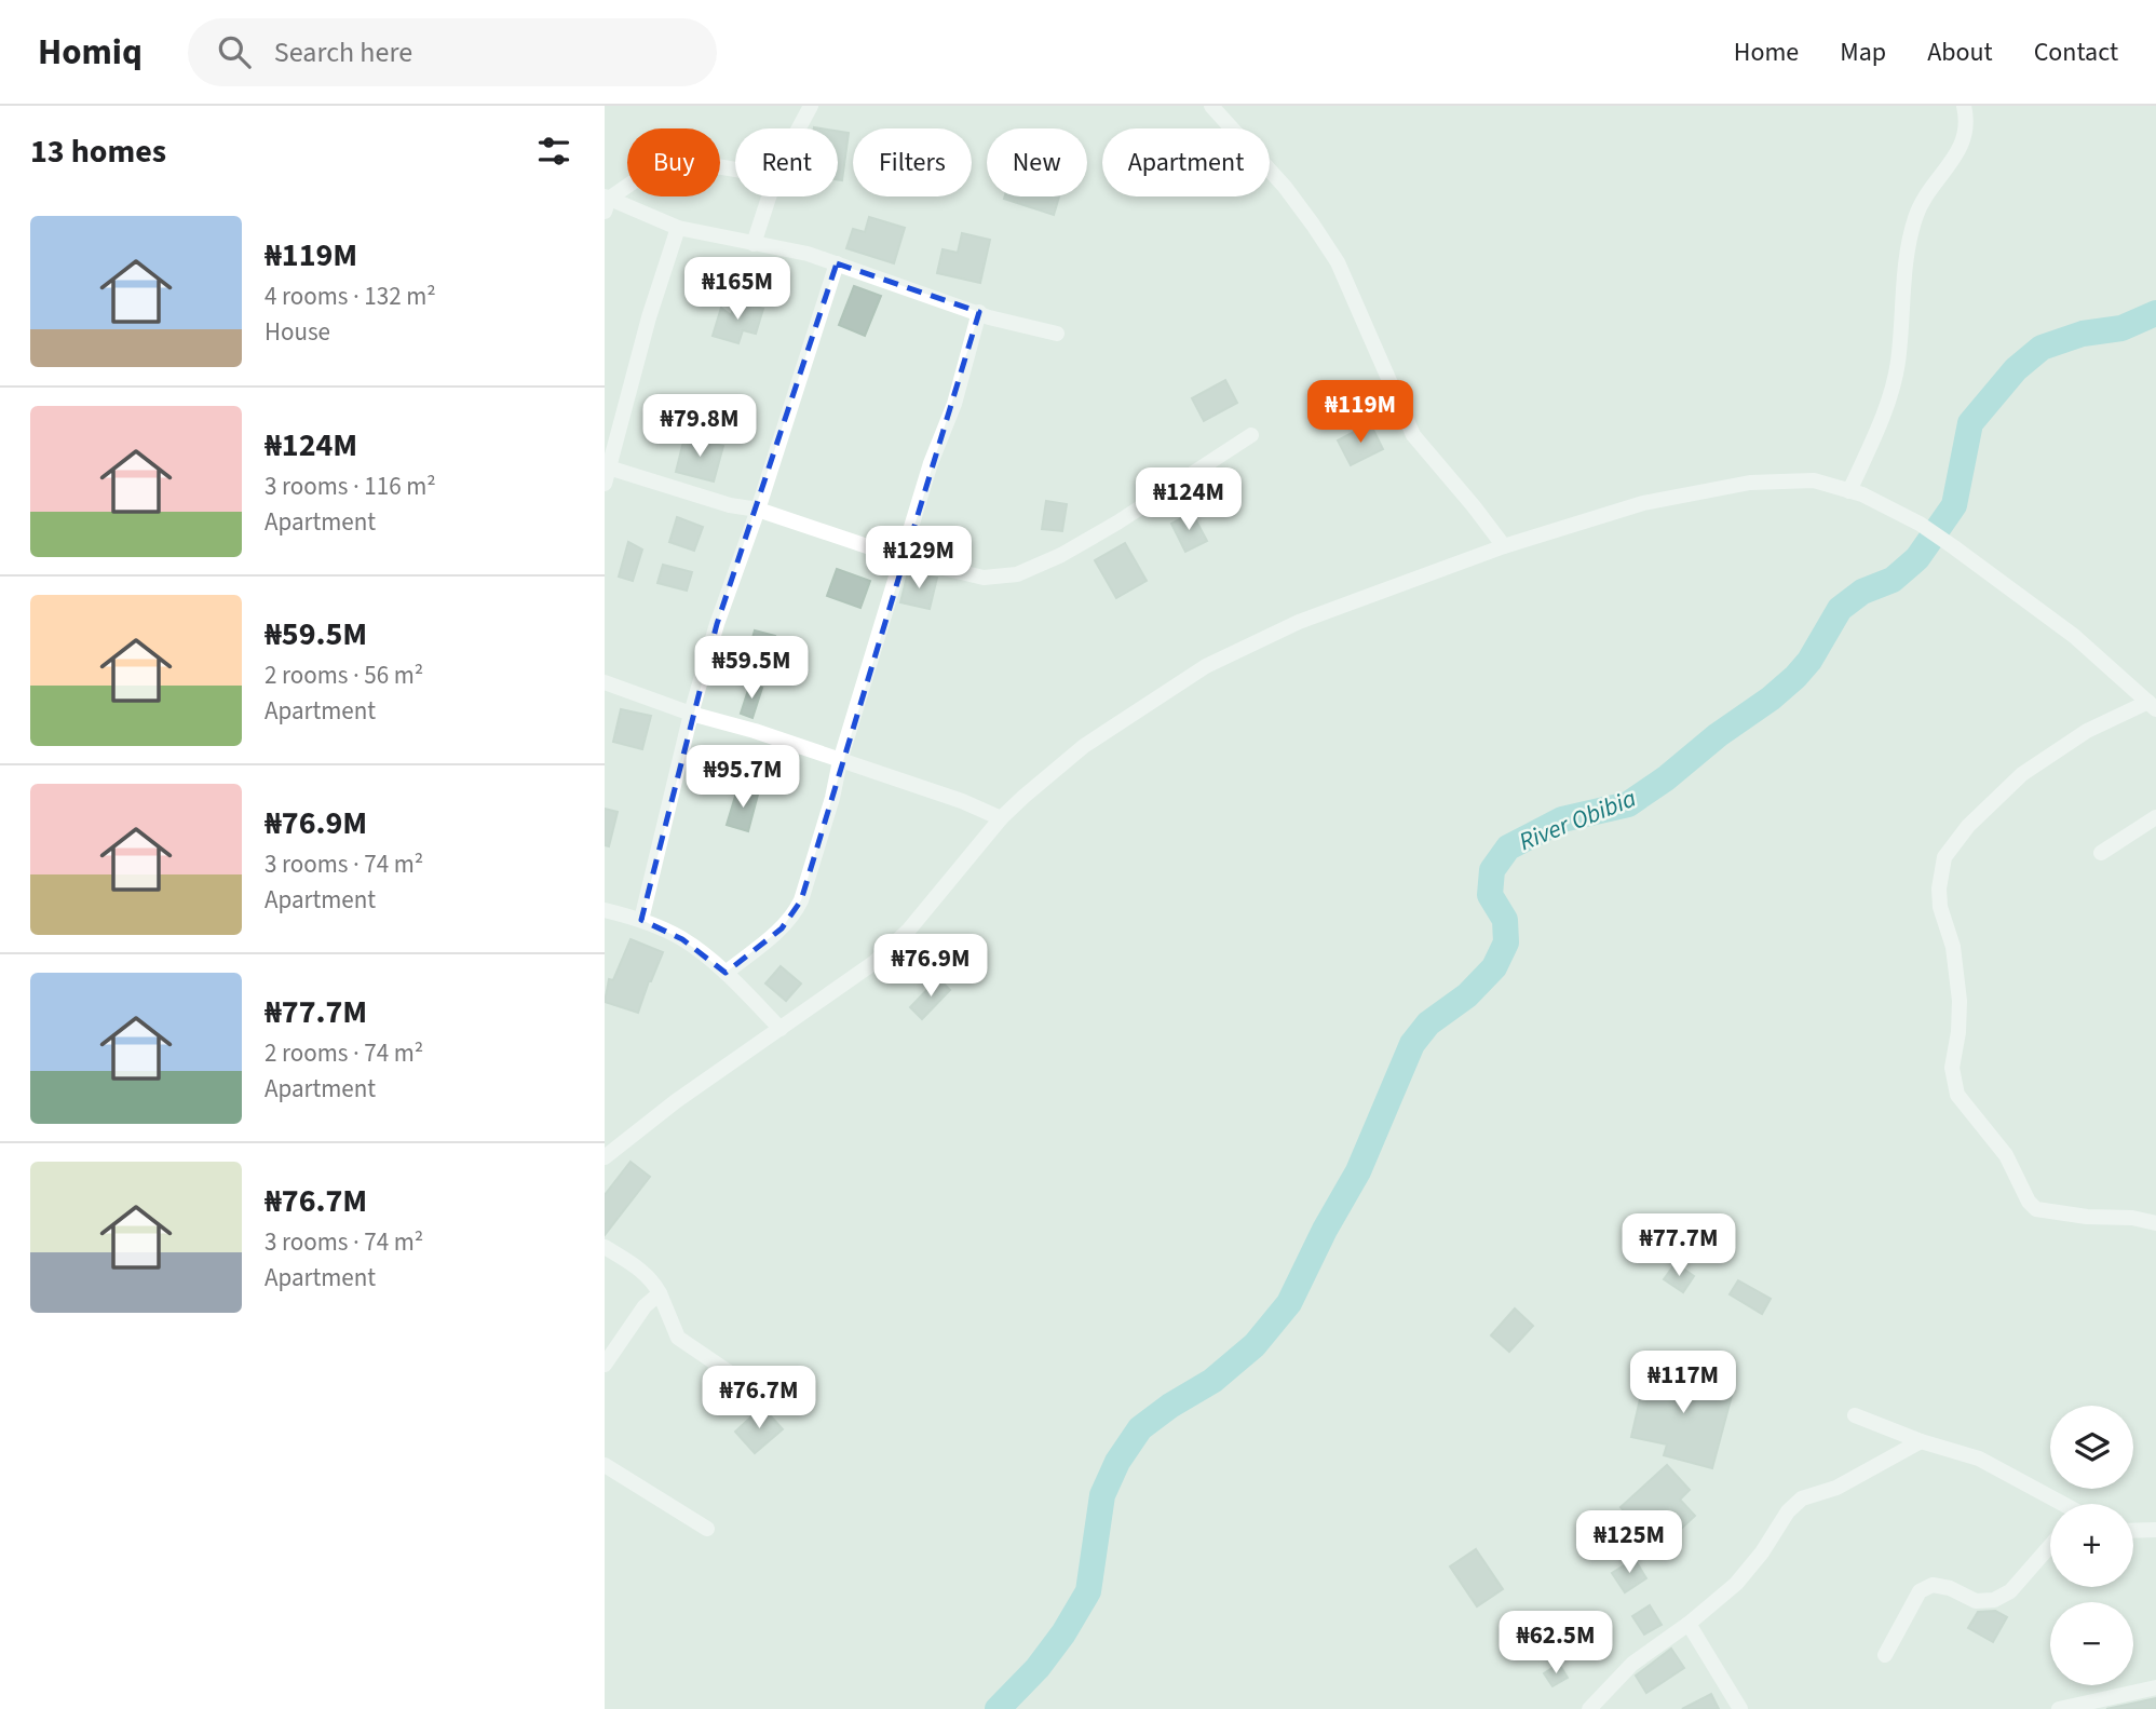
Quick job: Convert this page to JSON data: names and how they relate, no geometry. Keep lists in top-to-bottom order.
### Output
{
  "water": ["River Obibia"],
  "page": {
    "header": "Homiq",
    "search": "Search here",
    "nav": [
      "Home",
      "Map",
      "About",
      "Contact"
    ],
    "heading": "13 homes",
    "chip": [
      "Buy",
      "Rent",
      "Filters",
      "New",
      "Apartment"
    ],
    "list": [
      {
        "name": "₦119M",
        "note": "4 rooms · 132 m² · House"
      },
      {
        "name": "₦124M",
        "note": "3 rooms · 116 m² · Apartment"
      },
      {
        "name": "₦59.5M",
        "note": "2 rooms · 56 m² · Apartment"
      },
      {
        "name": "₦76.9M",
        "note": "3 rooms · 74 m² · Apartment"
      },
      {
        "name": "₦77.7M",
        "note": "2 rooms · 74 m² · Apartment"
      },
      {
        "name": "₦76.7M",
        "note": "3 rooms · 74 m² · Apartment"
      }
    ],
    "price": [
      "₦165M",
      "₦119M",
      "₦79.8M",
      "₦124M",
      "₦129M",
      "₦59.5M",
      "₦95.7M",
      "₦76.9M",
      "₦77.7M",
      "₦117M",
      "₦76.7M",
      "₦125M",
      "₦62.5M"
    ],
    "map_buttons": ["+", "−"]
  }
}
